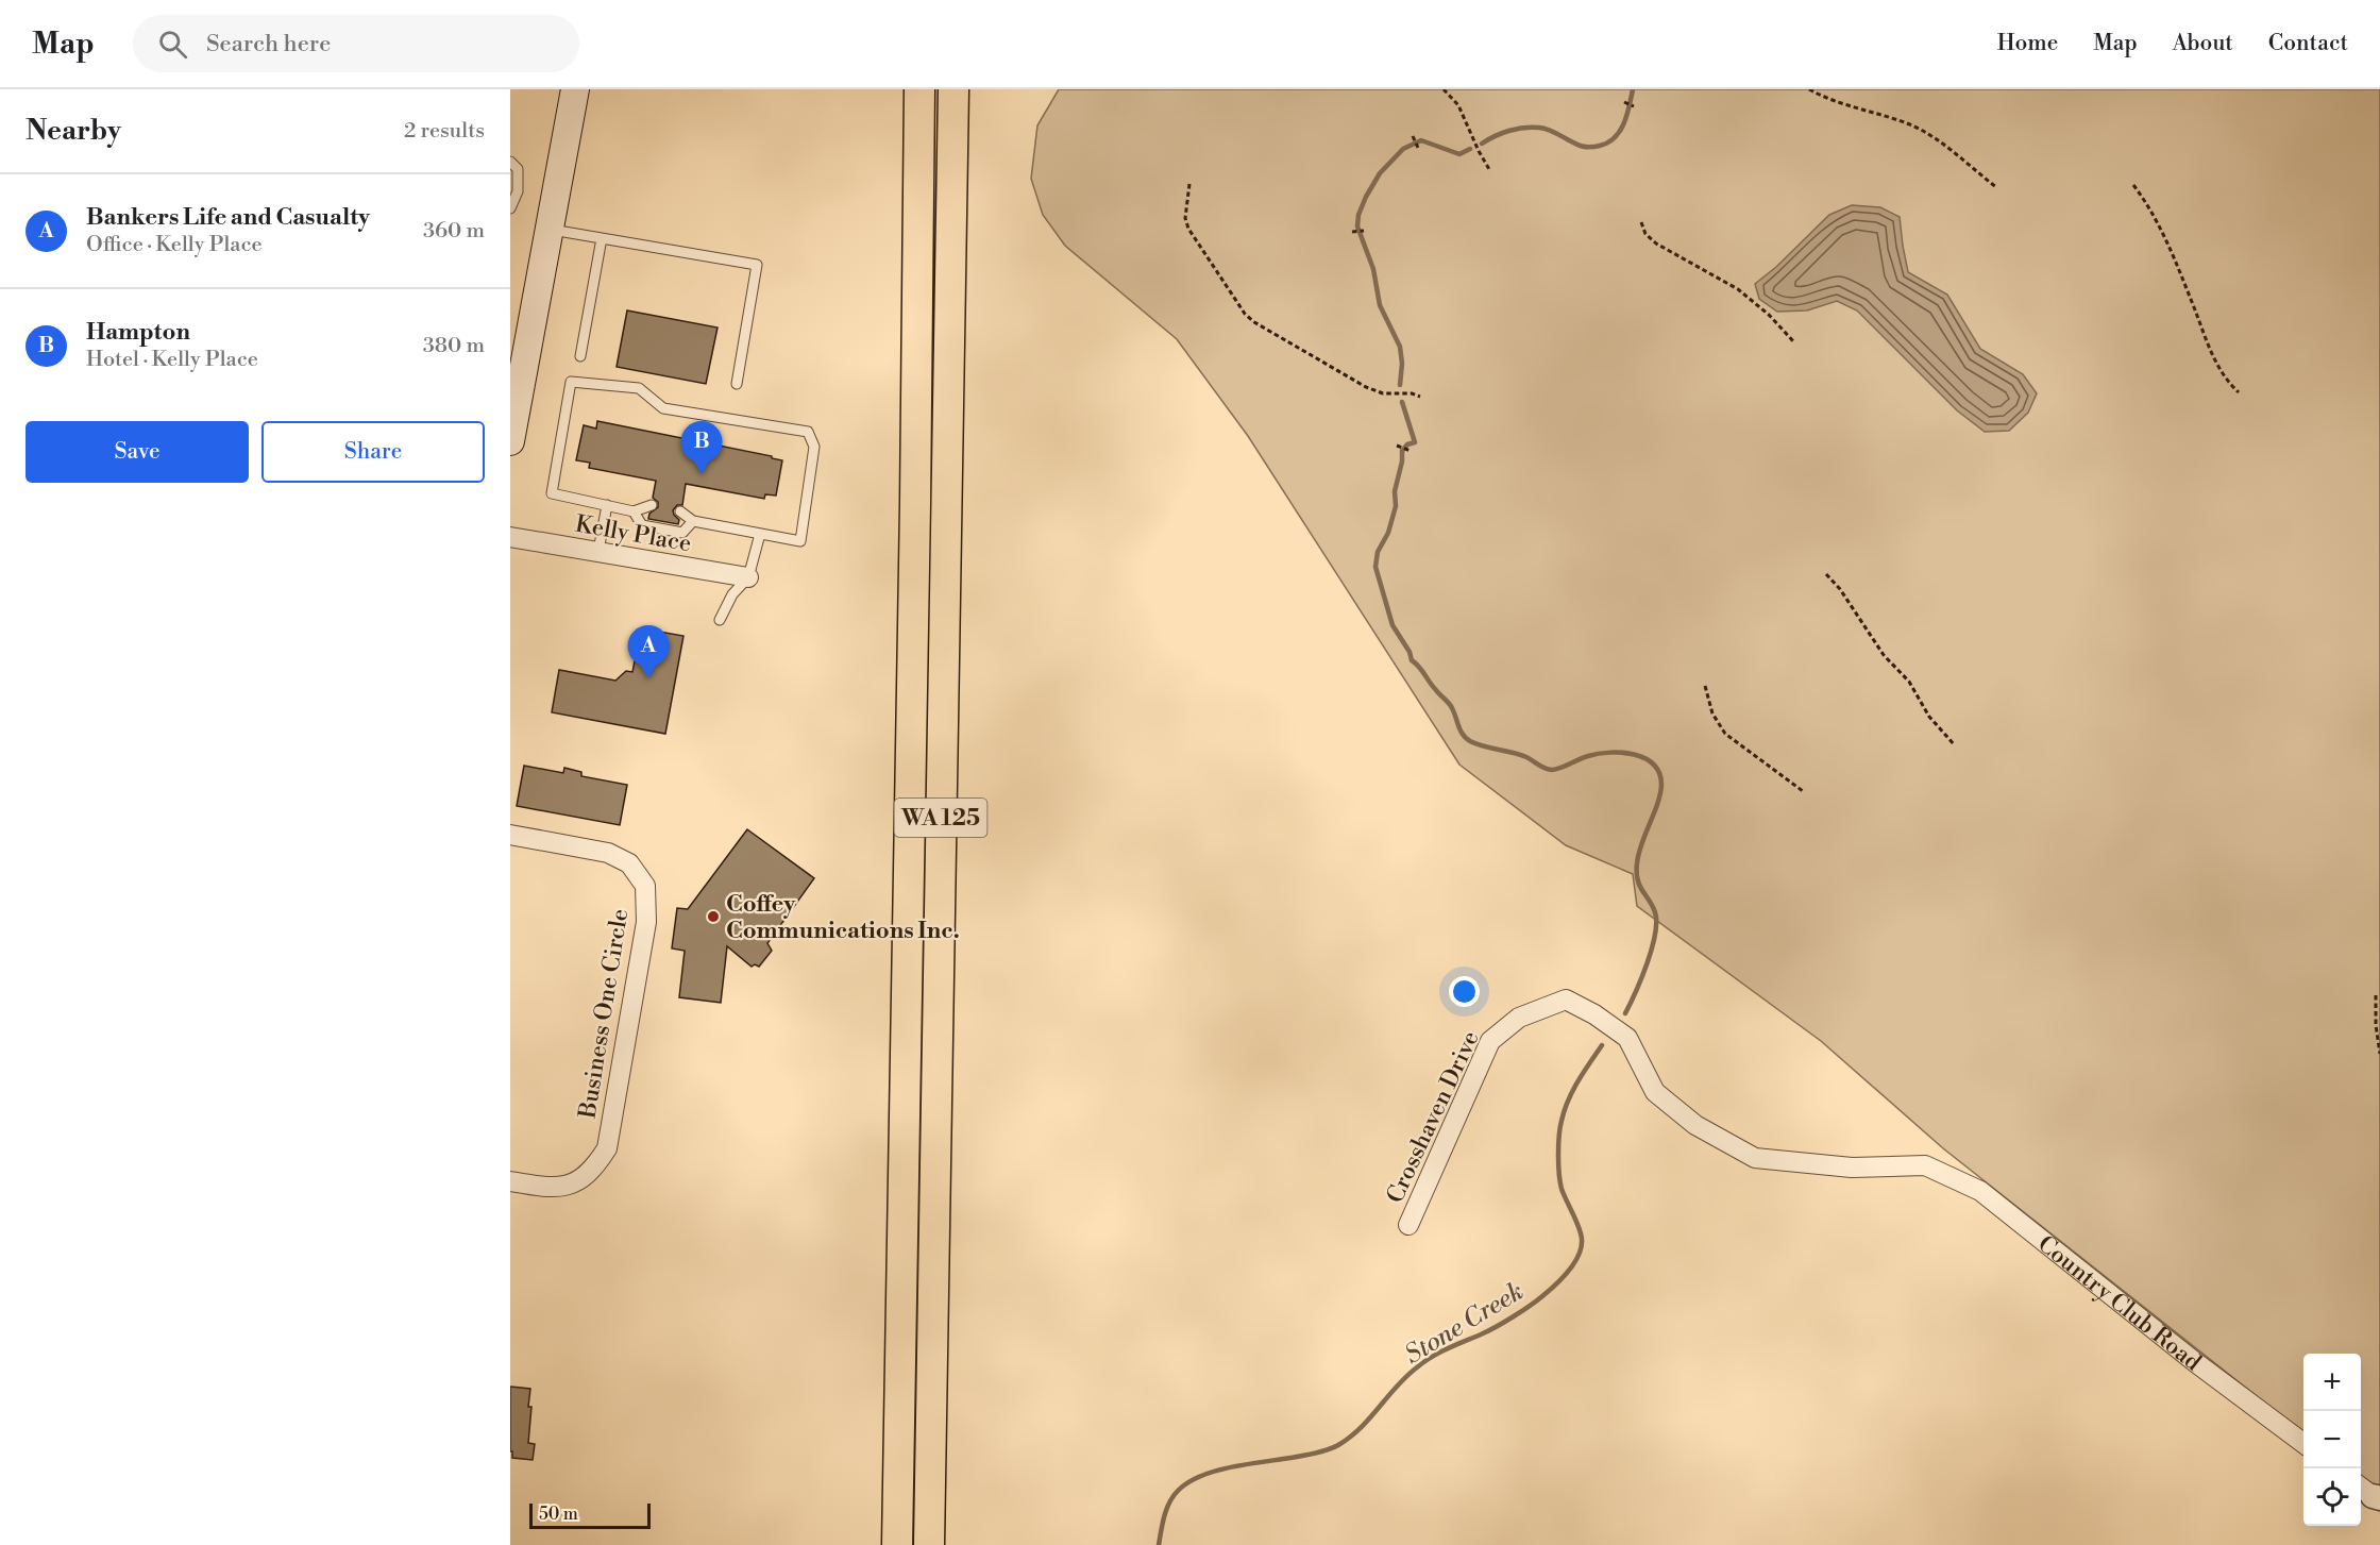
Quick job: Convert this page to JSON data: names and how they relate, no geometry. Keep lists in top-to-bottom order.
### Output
{
  "streets": {
    "main road": ["WA 125"],
    "street": [
      "Kelly Place",
      "Business One Circle",
      "Crosshaven Drive",
      "Country Club Road"
    ]
  },
  "crossings": [
    ["Crosshaven Drive", "Country Club Road"]
  ],
  "water": ["Stone Creek"],
  "places": ["Coffey Communications Inc."],
  "scale_bar": "50 m",
  "page": {
    "header": "Map",
    "search": "Search here",
    "nav": [
      "Home",
      "Map",
      "About",
      "Contact"
    ],
    "heading": ["Nearby", "2 results"],
    "list": [
      {
        "mark": "A",
        "name": "Bankers Life and Casualty",
        "note": "Office · Kelly Place",
        "value": "360 m"
      },
      {
        "mark": "B",
        "name": "Hampton",
        "note": "Hotel · Kelly Place",
        "value": "380 m"
      }
    ],
    "buttons": ["Save", "Share"],
    "pins": ["B", "A"],
    "map_buttons": ["+", "−"],
    "scale": "50 m"
  }
}
